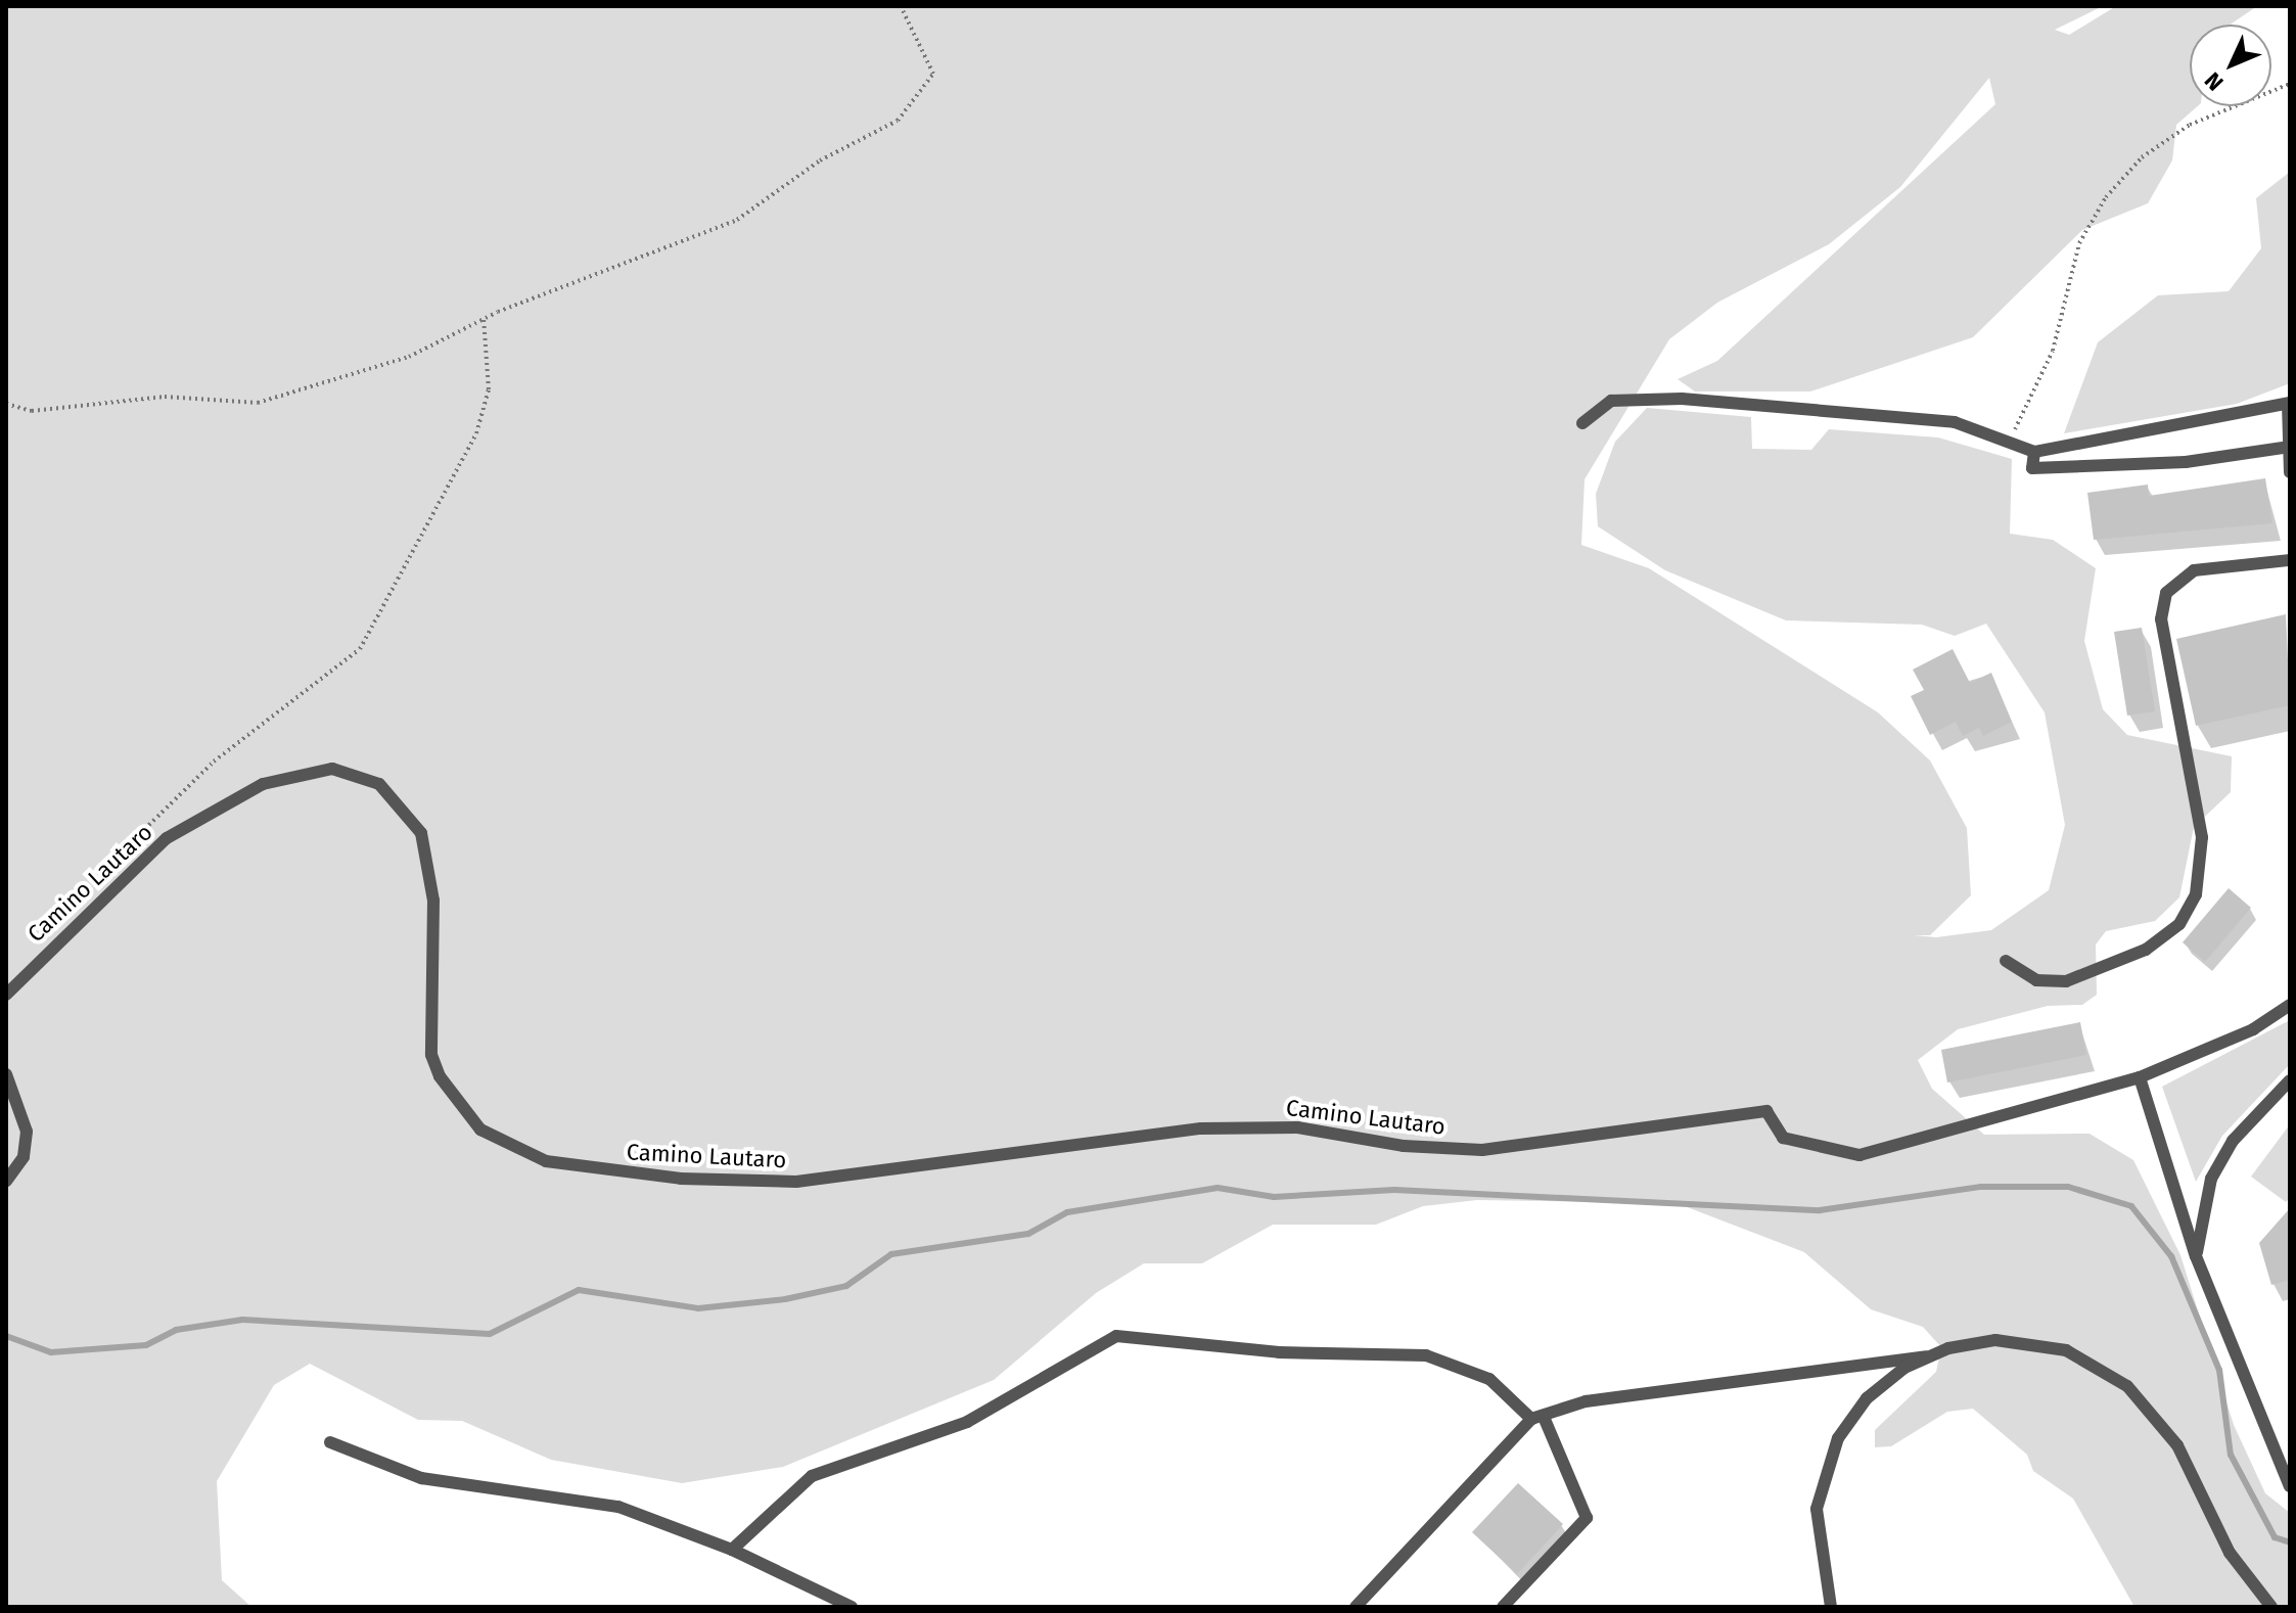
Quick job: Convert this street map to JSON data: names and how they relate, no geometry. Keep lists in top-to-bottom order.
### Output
{
  "streets": {
    "lane": ["Camino Lautaro"]
  },
  "north": "bottom left"
}
